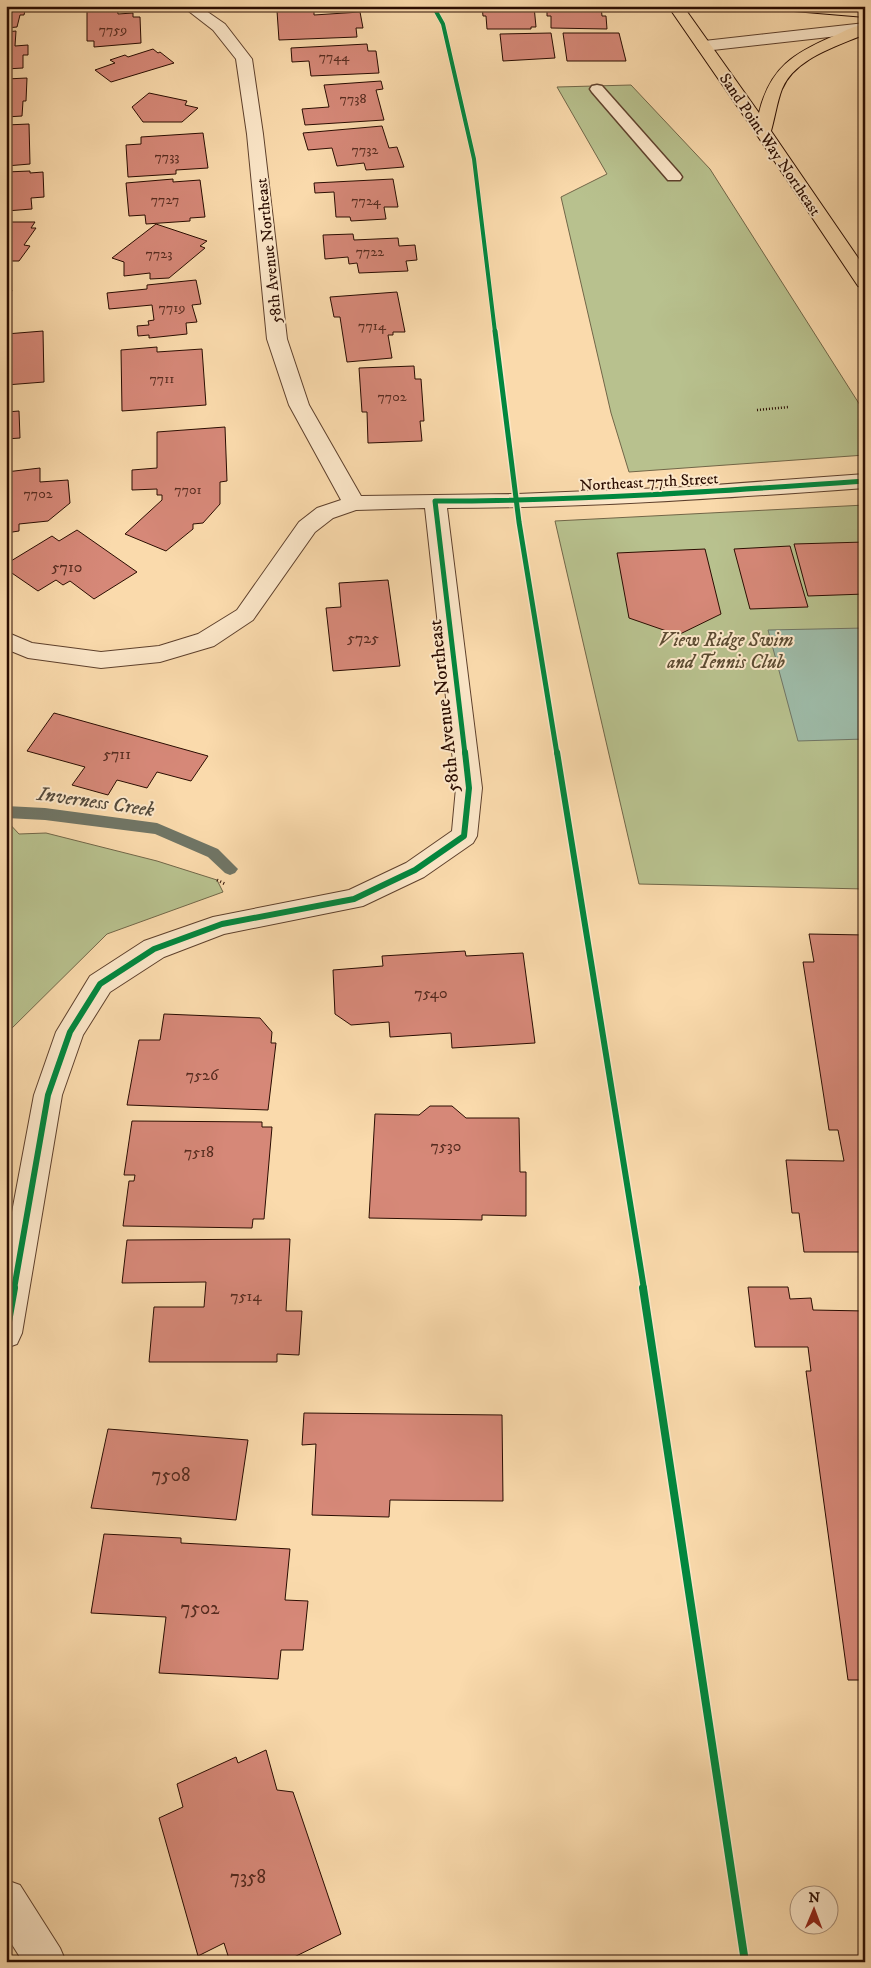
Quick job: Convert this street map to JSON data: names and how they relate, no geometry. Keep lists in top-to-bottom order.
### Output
{
  "streets": {
    "main road": ["Sand Point Way Northeast"],
    "street": ["58th Avenue Northeast", "Northeast 77th Street"]
  },
  "crossings": [
    ["58th Avenue Northeast", "Northeast 77th Street"]
  ],
  "water": ["Inverness Creek"],
  "parks": ["View Ridge Swim and Tennis Club"],
  "house_numbers": [
    "7759",
    "7744",
    "7738",
    "7732",
    "7733",
    "7727",
    "7724",
    "7722",
    "7723",
    "7719",
    "7714",
    "7711",
    "7702",
    "7701",
    "7702",
    "5710",
    "5725",
    "5711",
    "7540",
    "7526",
    "7530",
    "7518",
    "7514",
    "7508",
    "7502",
    "7358"
  ],
  "north": "top"
}
